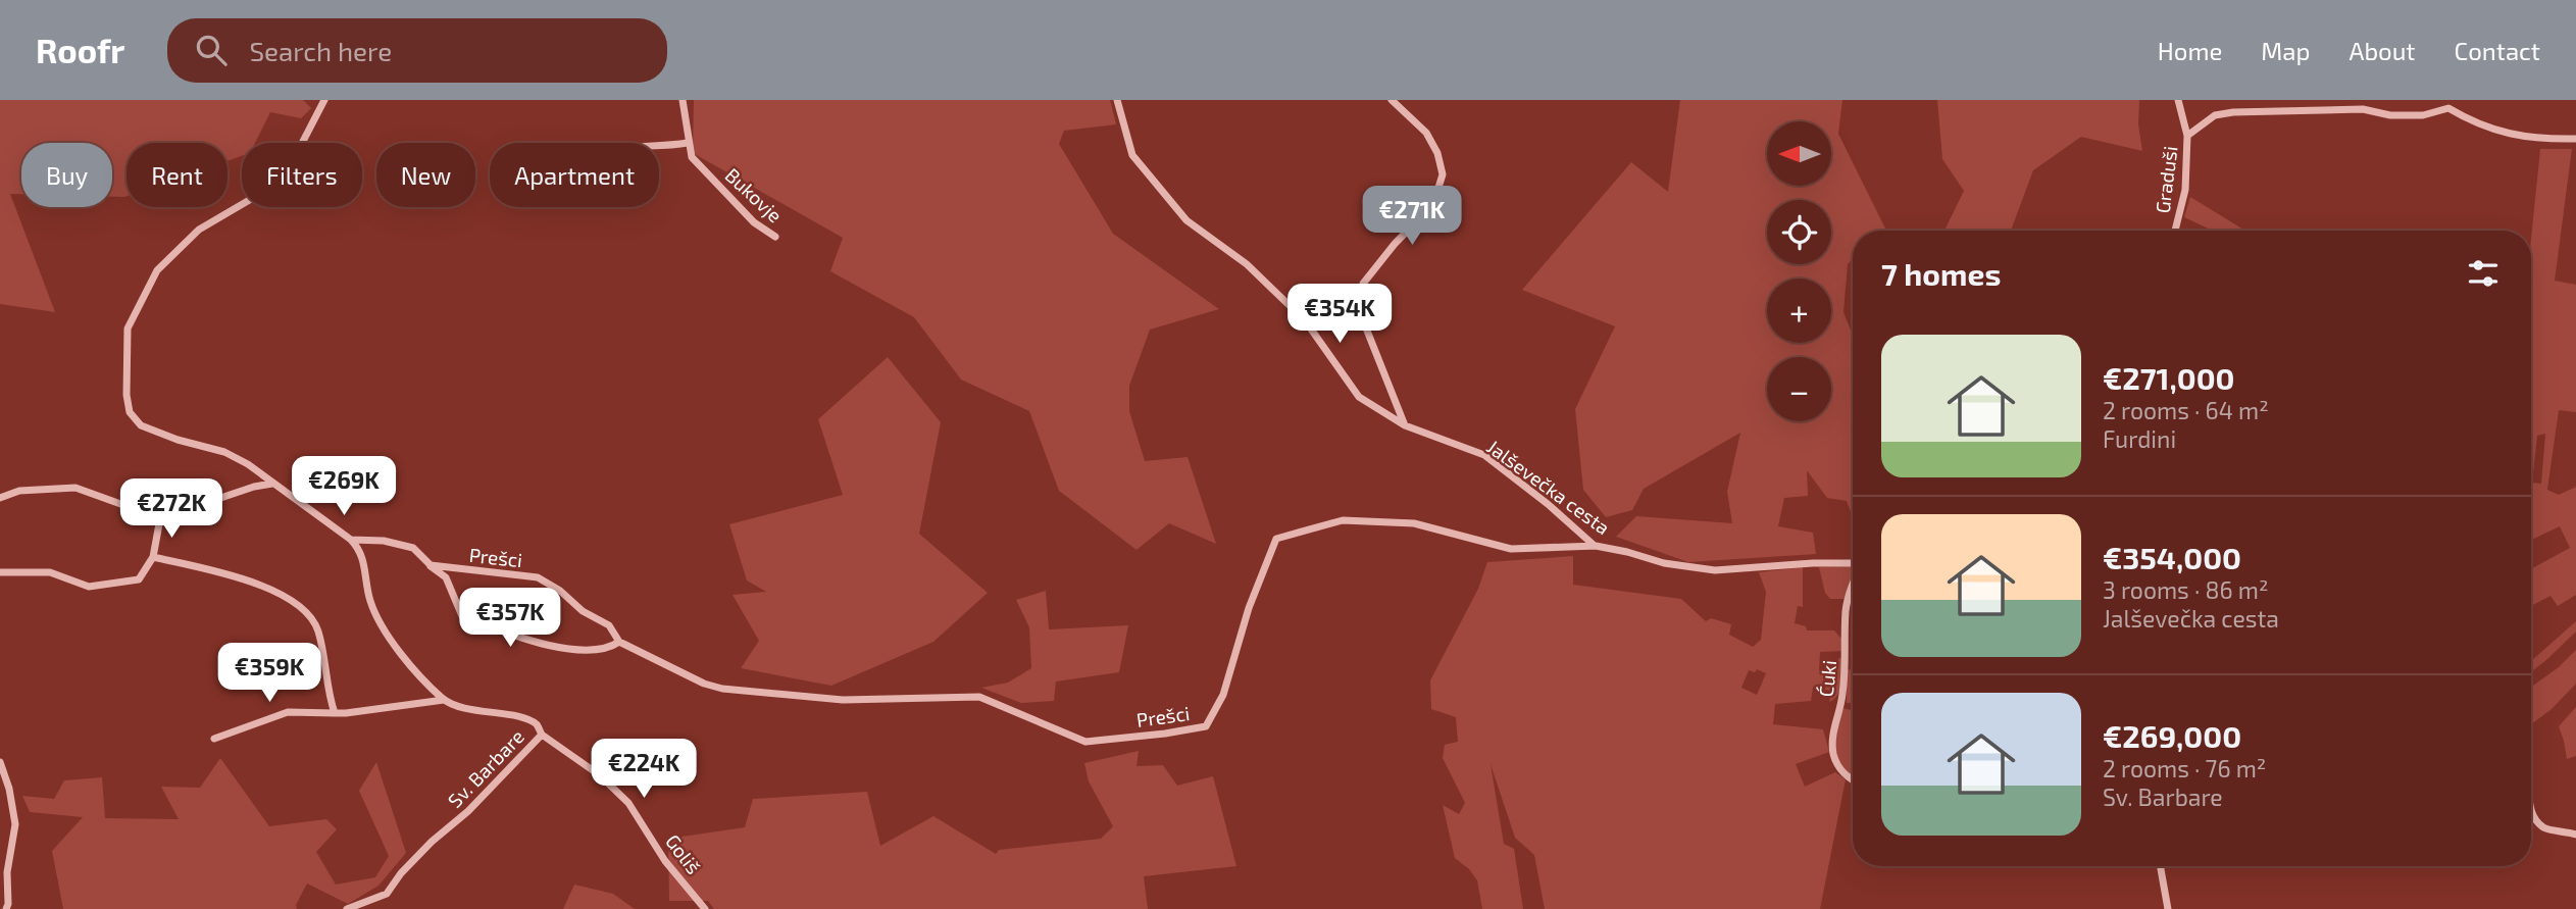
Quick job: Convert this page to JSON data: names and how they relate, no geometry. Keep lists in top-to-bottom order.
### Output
{
  "streets": {
    "street": [
      "Graduši",
      "Bukovje",
      "Jalševečka cesta",
      "Prešci",
      "Ćuki",
      "Sv. Barbare",
      "Goliš"
    ]
  },
  "crossings": [
    ["Jalševečka cesta", "Prešci"],
    ["Prešci", "Sv. Barbare"],
    ["Sv. Barbare", "Goliš"]
  ],
  "north": "left",
  "page": {
    "header": "Roofr",
    "search": "Search here",
    "nav": [
      "Home",
      "Map",
      "About",
      "Contact"
    ],
    "map_buttons": ["+", "−"],
    "chip": [
      "Buy",
      "Rent",
      "Filters",
      "New",
      "Apartment"
    ],
    "price": [
      "€271K",
      "€354K",
      "€269K",
      "€272K",
      "€357K",
      "€359K",
      "€224K"
    ],
    "heading": "7 homes",
    "list": [
      {
        "name": "€271,000",
        "note": "2 rooms · 64 m² · Furdini"
      },
      {
        "name": "€354,000",
        "note": "3 rooms · 86 m² · Jalševečka cesta"
      },
      {
        "name": "€269,000",
        "note": "2 rooms · 76 m² · Sv. Barbare"
      }
    ]
  }
}
